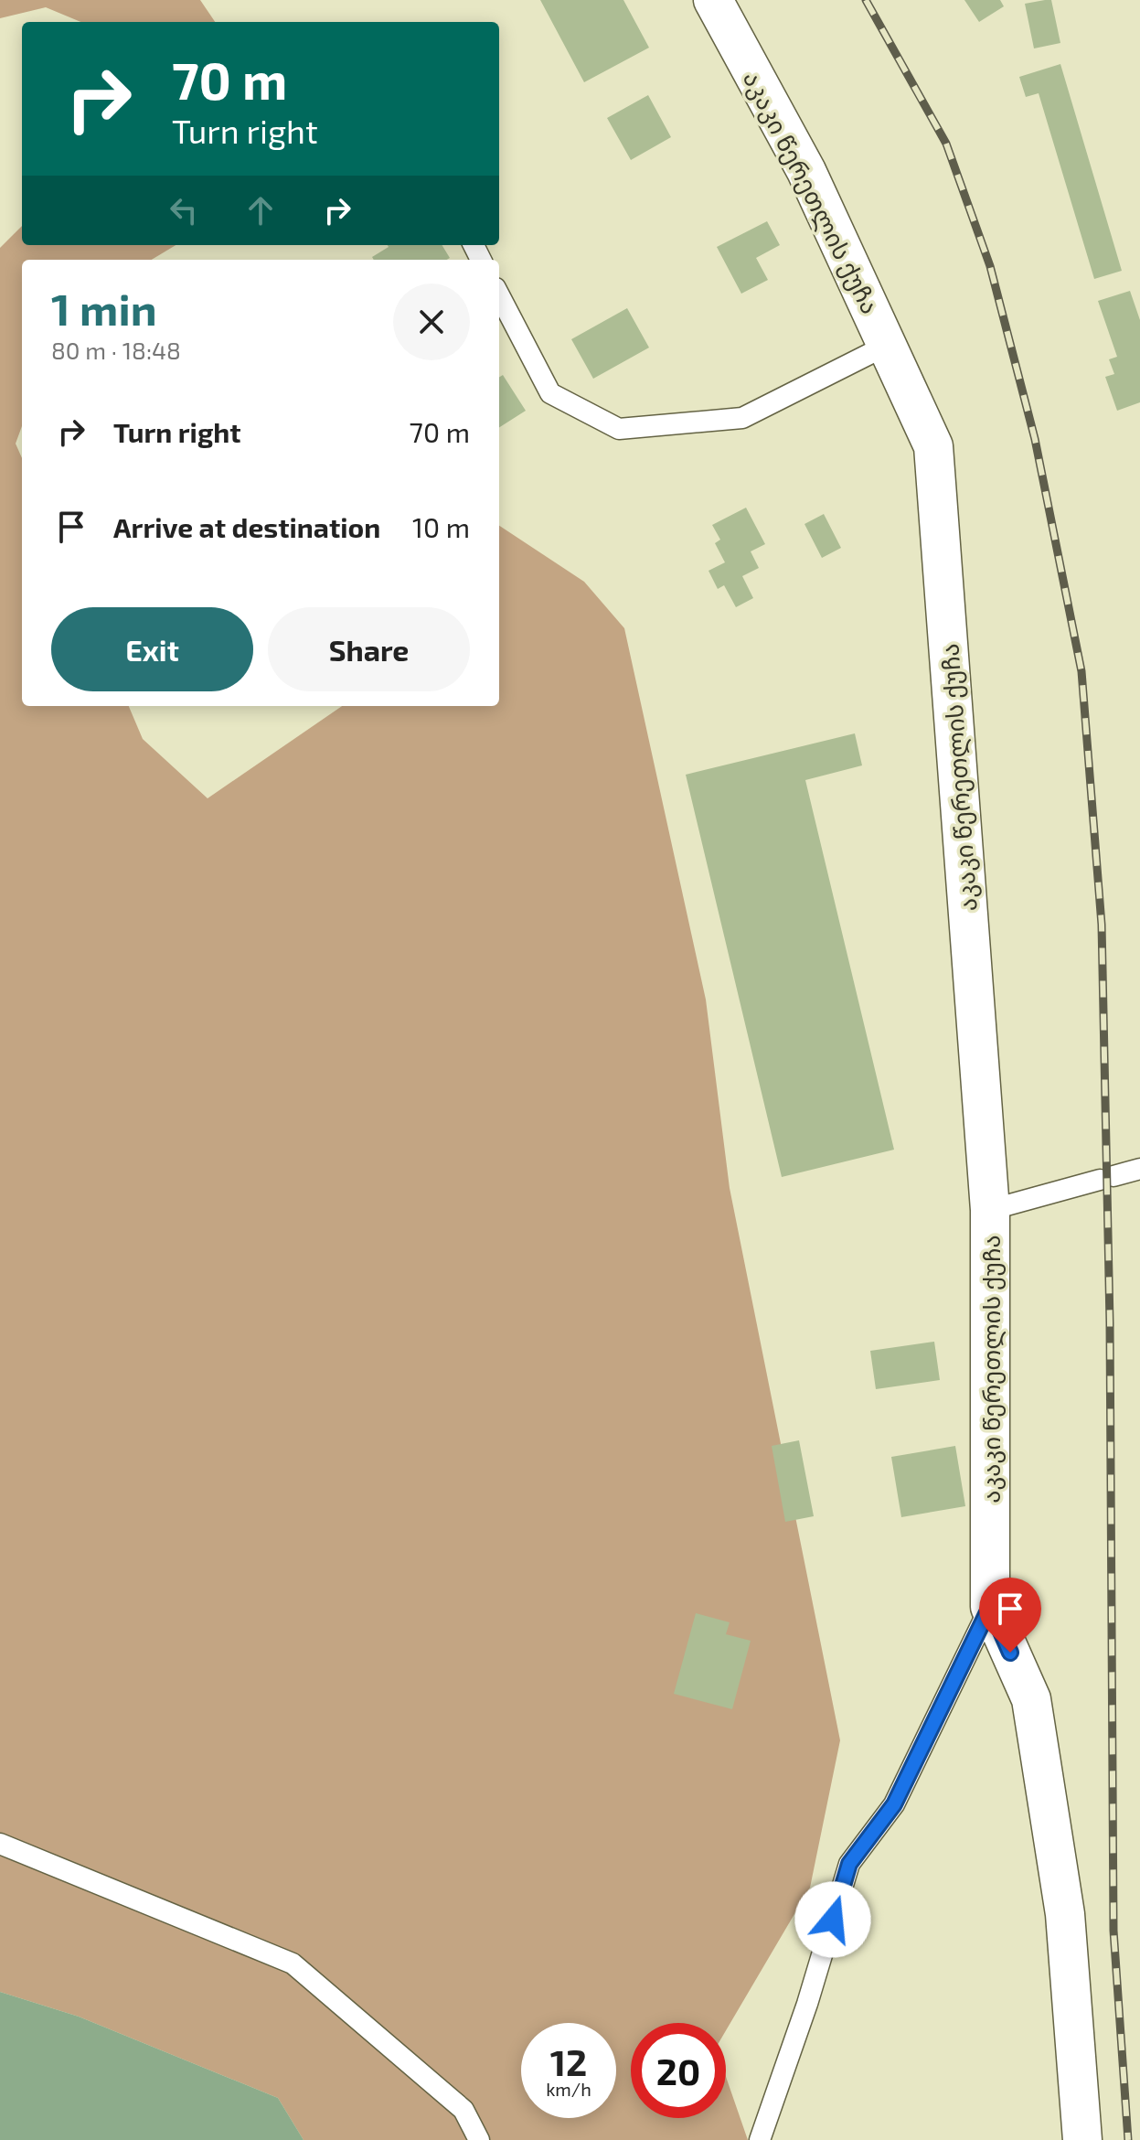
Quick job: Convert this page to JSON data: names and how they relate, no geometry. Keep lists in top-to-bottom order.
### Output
{
  "streets": {
    "street": ["აკაკი წერეთლის ქუჩა"]
  },
  "page": {
    "turn": ["70 m", "Turn right"],
    "heading": ["1 min", "80 m · 18:48"],
    "list": [
      {
        "name": "Turn right",
        "value": "70 m"
      },
      {
        "name": "Arrive at destination",
        "value": "10 m"
      }
    ],
    "buttons": ["Exit", "Share"],
    "speed": "12 km/h",
    "limit": "20"
  }
}
